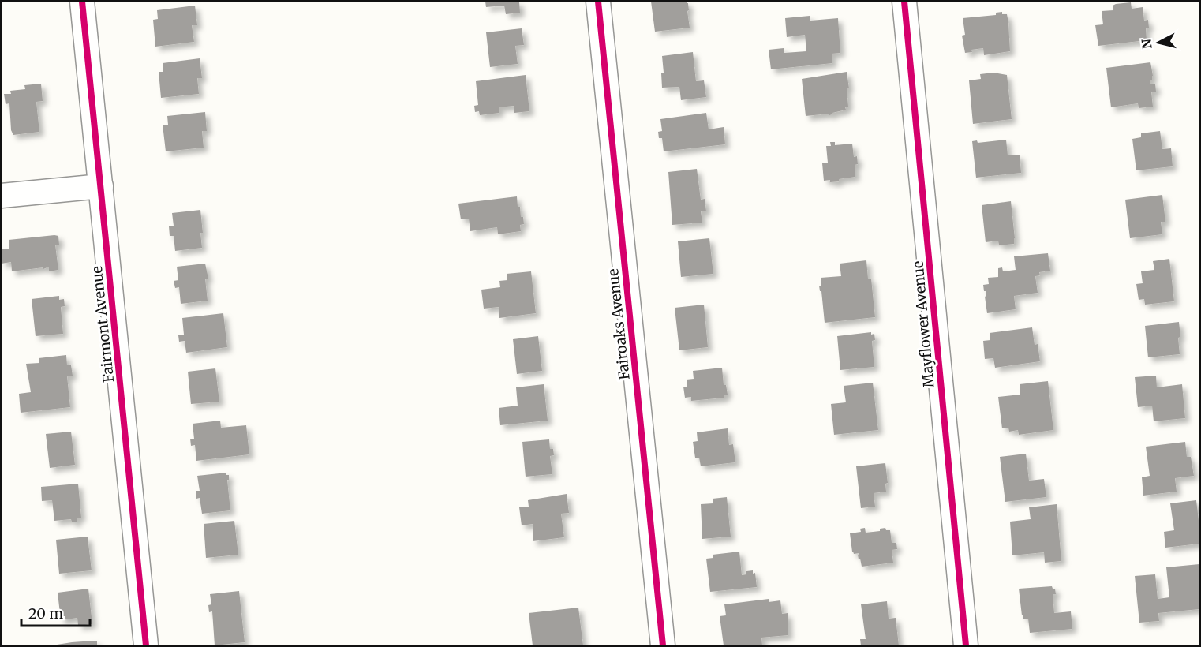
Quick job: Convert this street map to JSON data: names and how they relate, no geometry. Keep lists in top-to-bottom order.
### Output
{
  "streets": {
    "street": ["Fairmont Avenue", "Fairoaks Avenue", "Mayflower Avenue"]
  },
  "scale_bar": "20 m",
  "north": "left"
}
